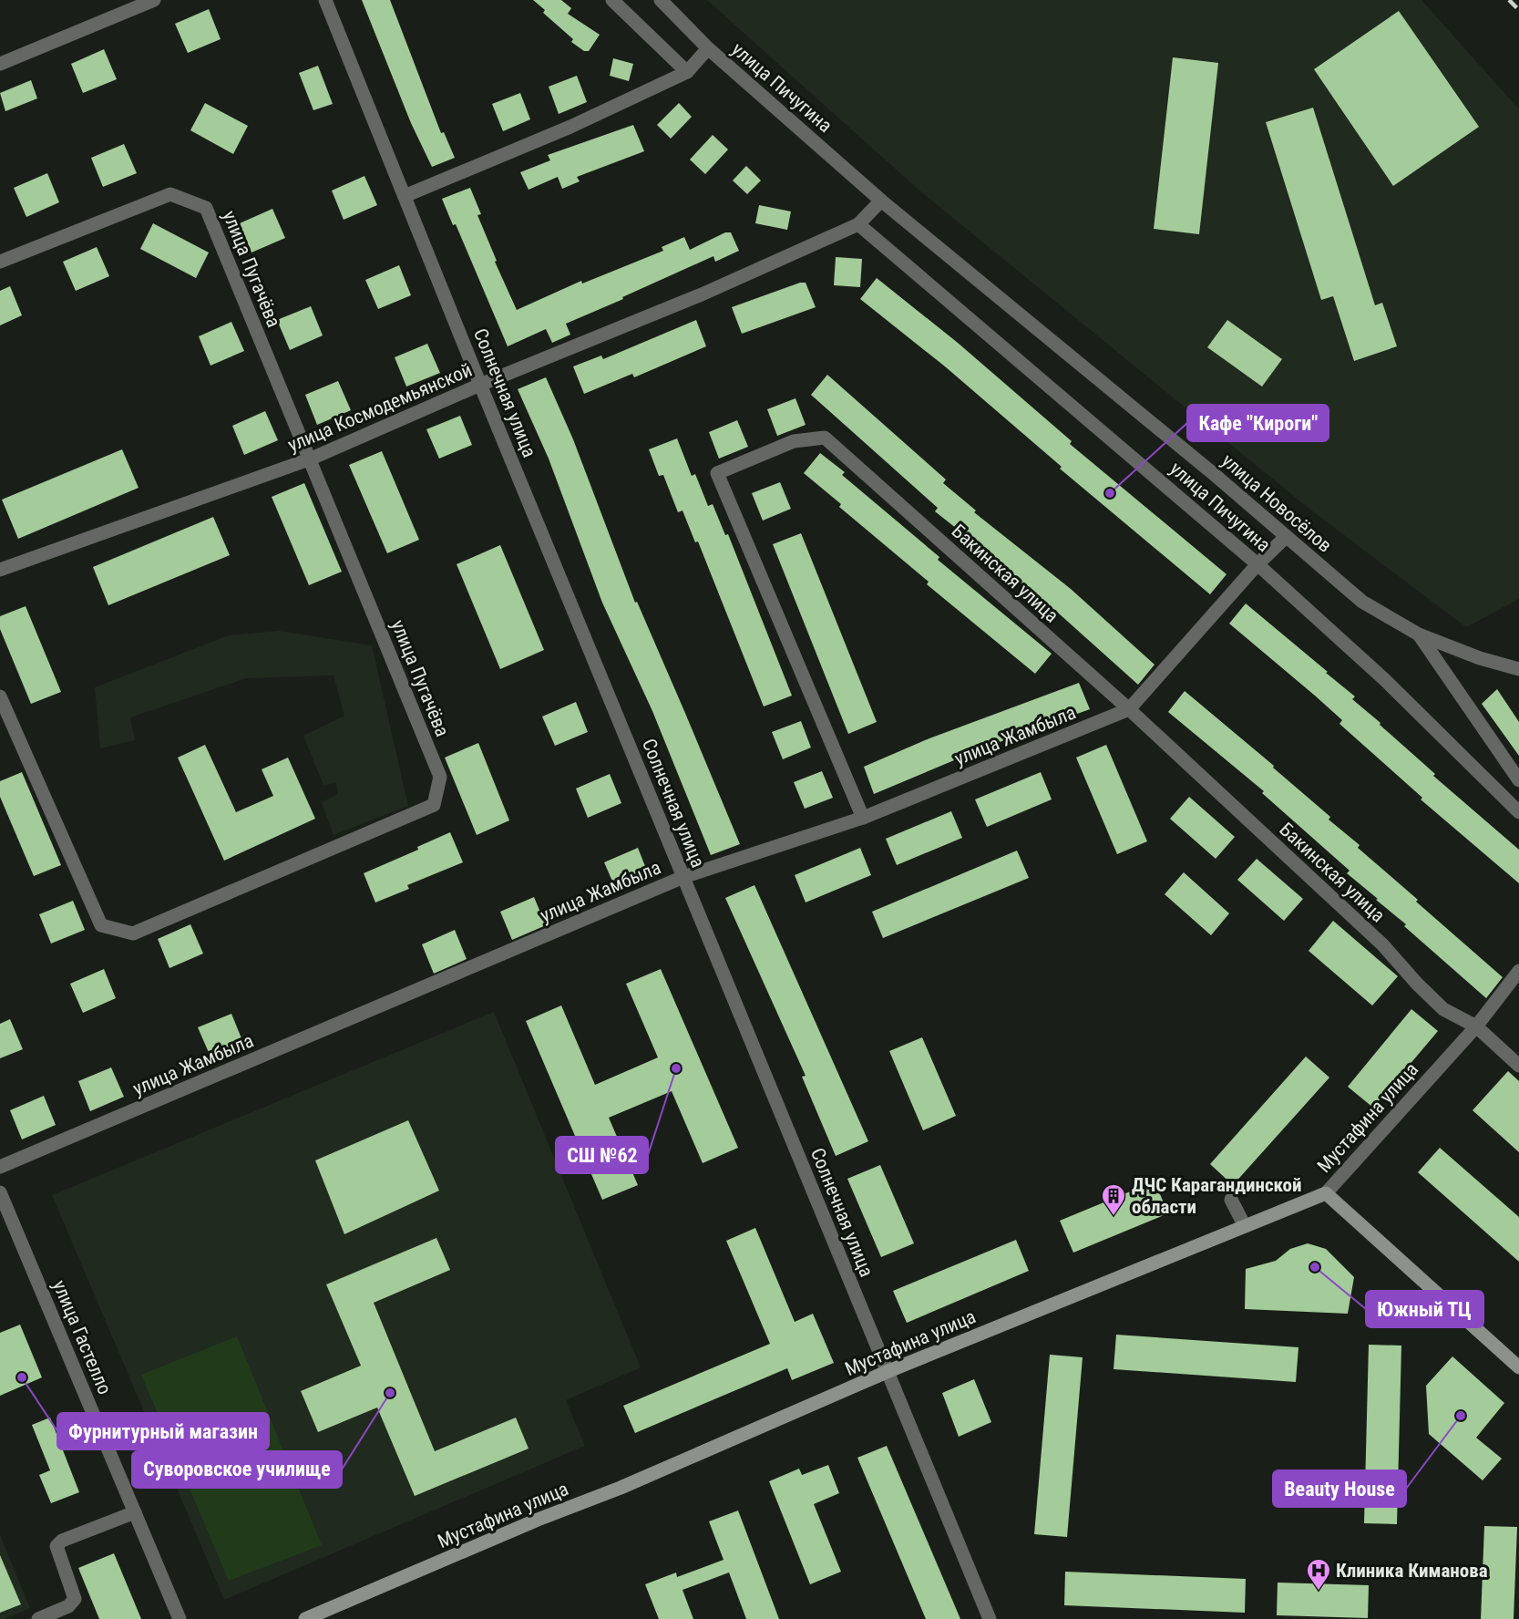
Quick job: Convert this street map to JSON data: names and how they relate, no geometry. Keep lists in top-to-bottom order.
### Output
{
  "streets": {
    "main road": ["Мустафина улица"],
    "street": [
      "улица Пичугина",
      "улица Пугачёва",
      "Солнечная улица",
      "улица Космодемьянской",
      "улица Новосёлов",
      "Бакинская улица",
      "улица Жамбыла",
      "улица Гастелло"
    ]
  },
  "crossings": [
    ["улица Пичугина", "улица Космодемьянской"],
    ["улица Пичугина", "улица Новосёлов"],
    ["улица Пичугина", "улица Жамбыла"],
    ["улица Пугачёва", "улица Космодемьянской"],
    ["Солнечная улица", "улица Космодемьянской"],
    ["Солнечная улица", "улица Жамбыла"],
    ["Солнечная улица", "Мустафина улица"],
    ["улица Космодемьянской", "улица Новосёлов"],
    ["улица Новосёлов", "улица Жамбыла"],
    ["Бакинская улица", "улица Жамбыла"],
    ["Бакинская улица", "Мустафина улица"]
  ],
  "places": {
    "other": [
      "Кафе \"Кироги\"",
      "СШ №62",
      "Южный ТЦ",
      "Фурнитурный магазин",
      "Суворовское училище",
      "Beauty House"
    ],
    "building": ["ДЧС Карагандинской области"],
    "hospital": ["Клиника Киманова"]
  }
}
